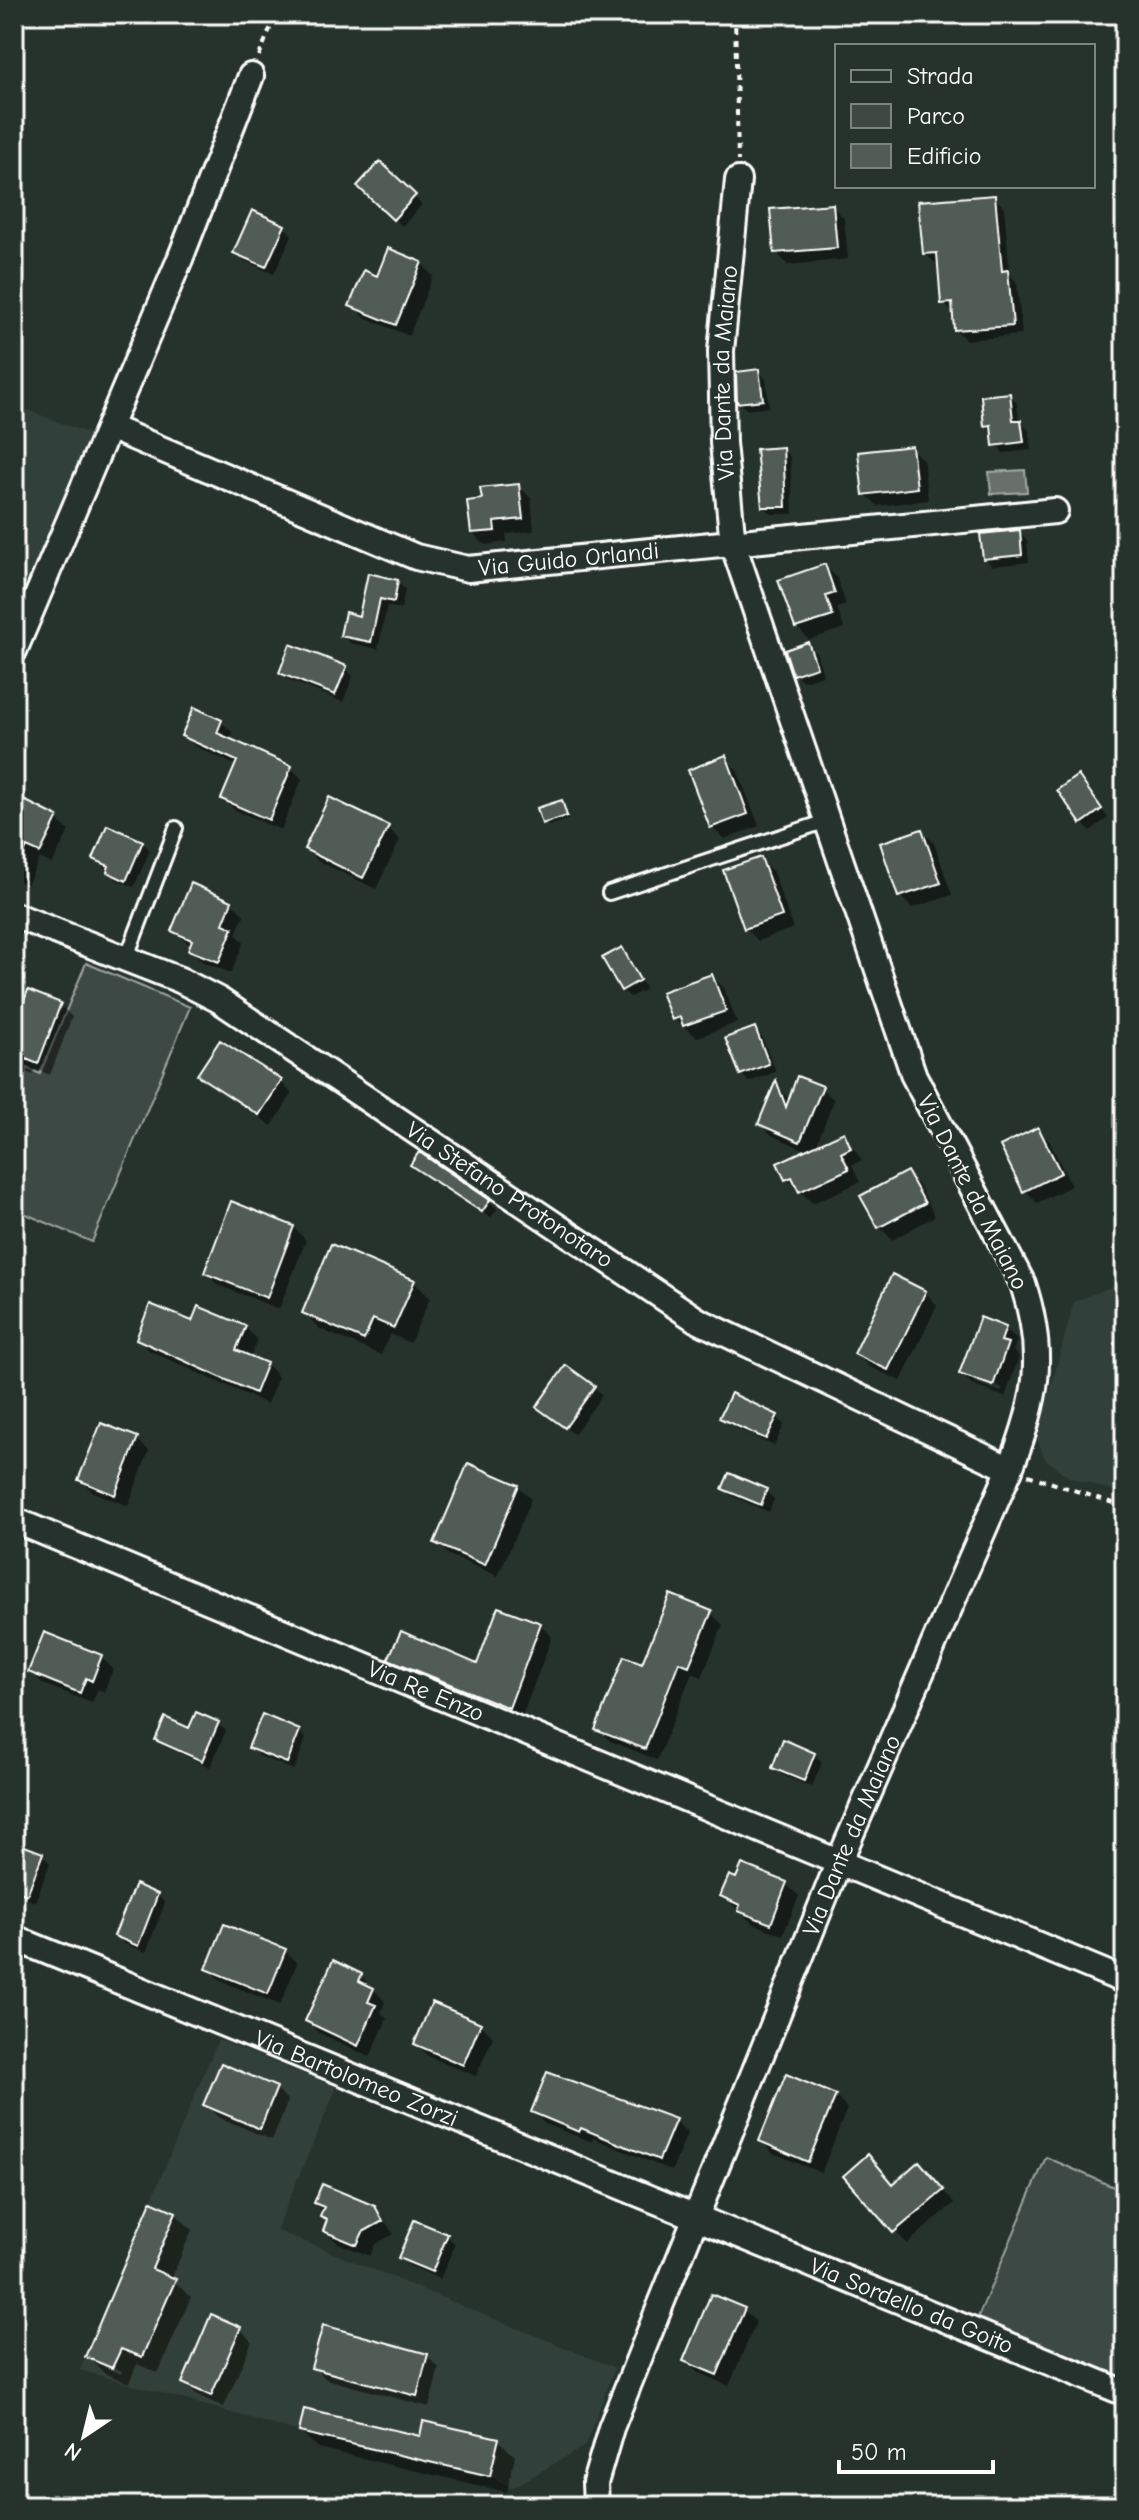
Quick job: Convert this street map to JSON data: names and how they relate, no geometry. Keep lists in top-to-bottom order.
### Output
{
  "streets": {
    "street": [
      "Via Dante da Maiano",
      "Via Guido Orlandi",
      "Via Stefano Protonotaro",
      "Via Re Enzo",
      "Via Bartolomeo Zorzi",
      "Via Sordello da Goito"
    ]
  },
  "crossings": [
    ["Via Dante da Maiano", "Via Guido Orlandi"],
    ["Via Dante da Maiano", "Via Stefano Protonotaro"],
    ["Via Dante da Maiano", "Via Re Enzo"],
    ["Via Dante da Maiano", "Via Bartolomeo Zorzi"],
    ["Via Dante da Maiano", "Via Sordello da Goito"],
    ["Via Bartolomeo Zorzi", "Via Sordello da Goito"]
  ],
  "legend": ["Strada", "Parco", "Edificio"],
  "scale_bar": "50 m",
  "north": "bottom left"
}
